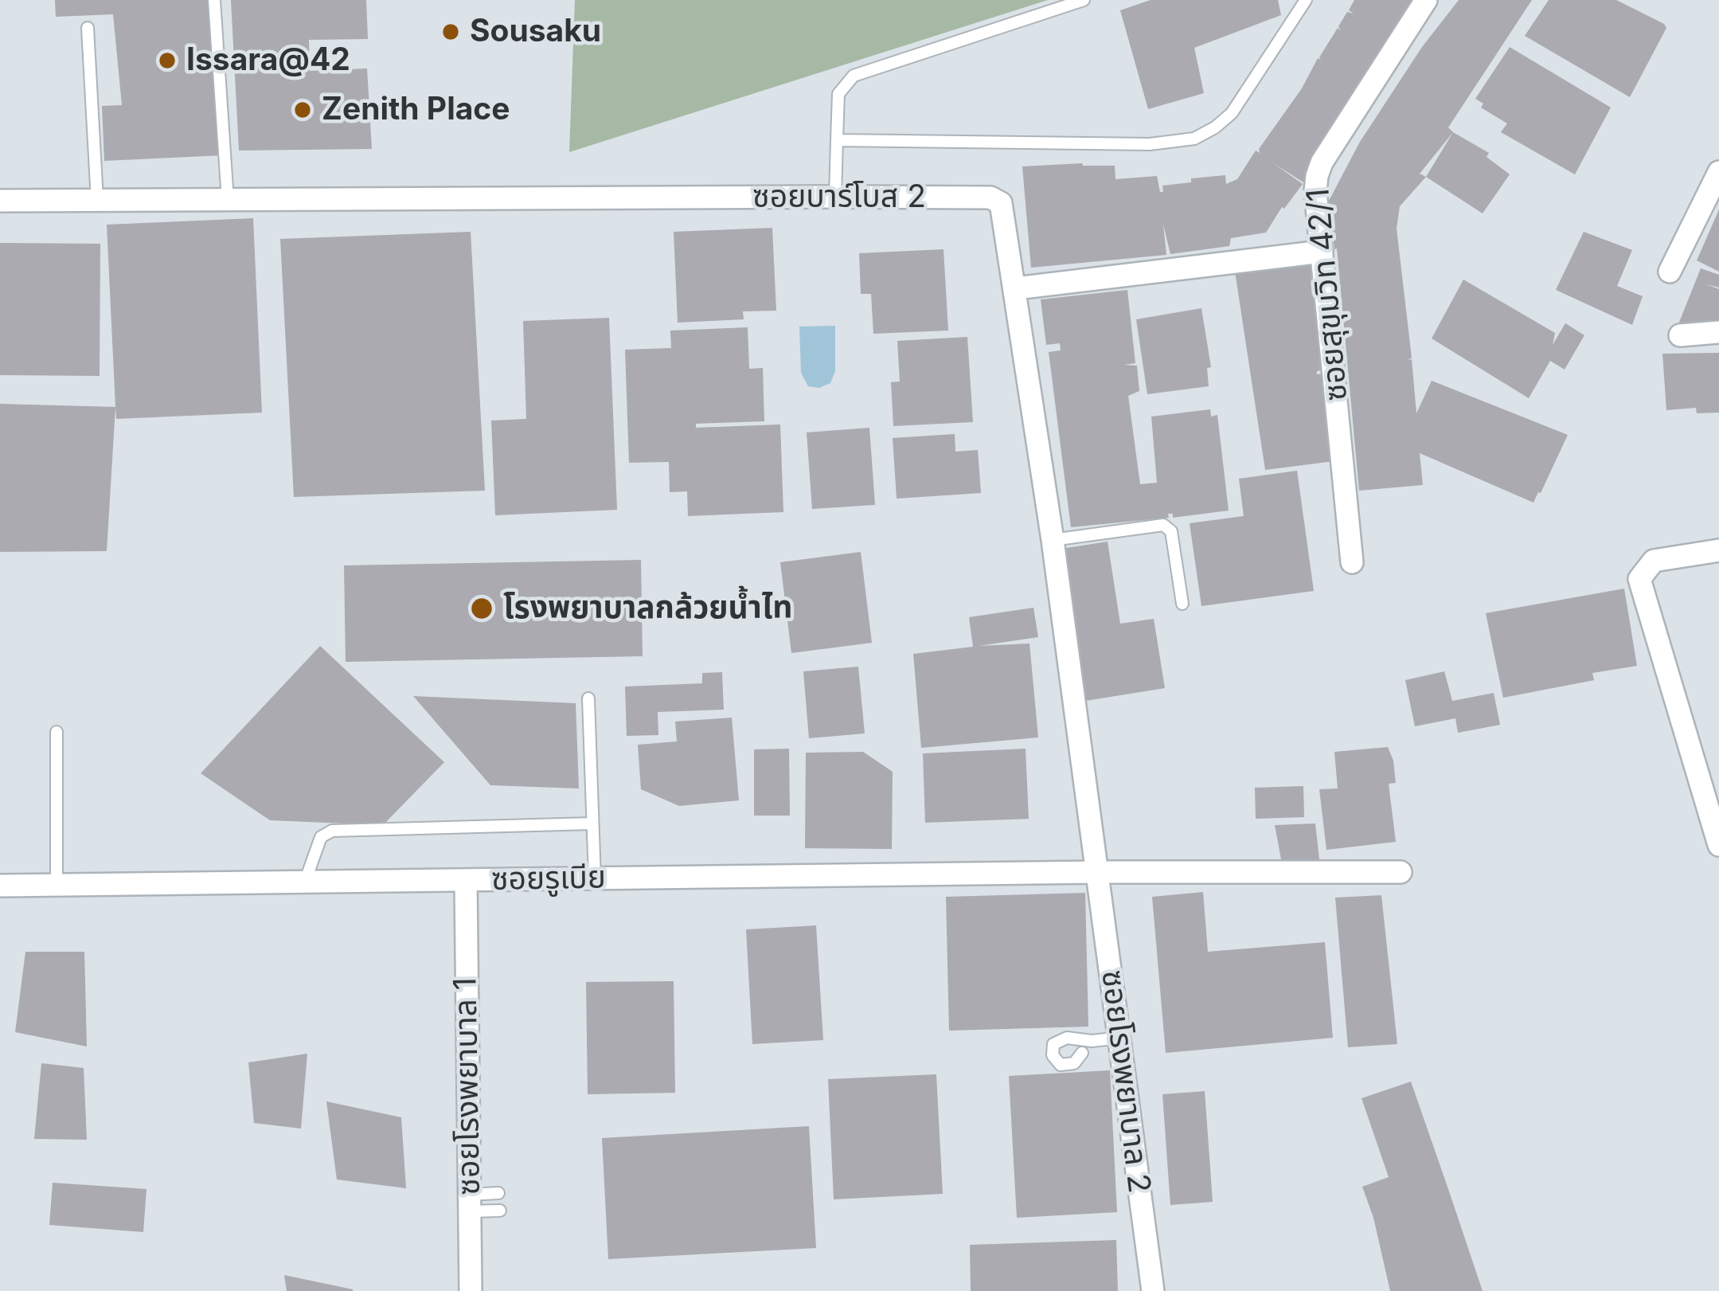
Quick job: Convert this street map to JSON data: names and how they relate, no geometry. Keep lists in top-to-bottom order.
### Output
{
  "streets": {
    "street": [
      "ซอยบาร์โบส 2",
      "ซอยสุขุมวิท 42/1",
      "ซอยรูเบีย",
      "ซอยโรงพยาบาล 2",
      "ซอยโรงพยาบาล 1"
    ]
  },
  "crossings": [
    ["ซอยบาร์โบส 2", "ซอยรูเบีย"],
    ["ซอยบาร์โบส 2", "ซอยโรงพยาบาล 2"],
    ["ซอยรูเบีย", "ซอยโรงพยาบาล 2"],
    ["ซอยรูเบีย", "ซอยโรงพยาบาล 1"]
  ],
  "places": [
    "Sousaku",
    "Issara@42",
    "Zenith Place",
    "โรงพยาบาลกล้วยน้ำไท"
  ]
}
